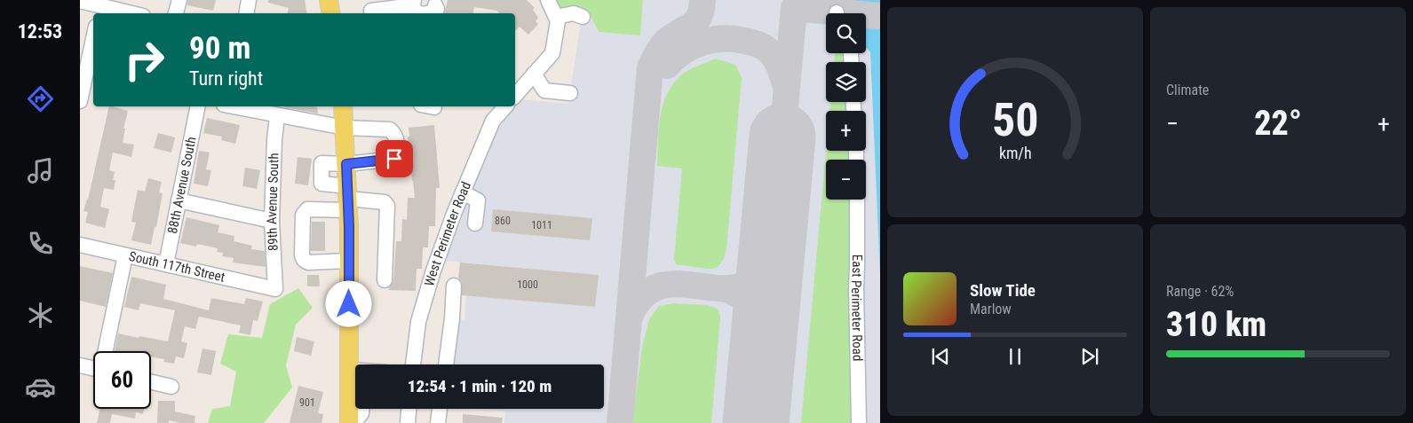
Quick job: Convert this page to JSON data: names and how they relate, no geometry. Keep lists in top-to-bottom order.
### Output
{
  "streets": {
    "street": [
      "88th Avenue South",
      "89th Avenue South",
      "West Perimeter Road",
      "South 117th Street",
      "East Perimeter Road"
    ]
  },
  "crossings": [
    ["88th Avenue South", "South 117th Street"],
    ["89th Avenue South", "South 117th Street"]
  ],
  "house_numbers": [
    "860",
    "1011",
    "1000",
    "901"
  ],
  "page": {
    "tabs": "12:53",
    "tile": [
      "Climate",
      ["Range · 62%", "310 km"]
    ],
    "map_buttons": ["+", "−"],
    "turn": ["90 m", "Turn right"],
    "heat": ["−", "22°", "+"],
    "song": ["Slow Tide", "Marlow"],
    "limit": "60",
    "trip": "12:54 · 1 min · 120 m",
    "gauge": ["50", "km/h"]
  }
}
